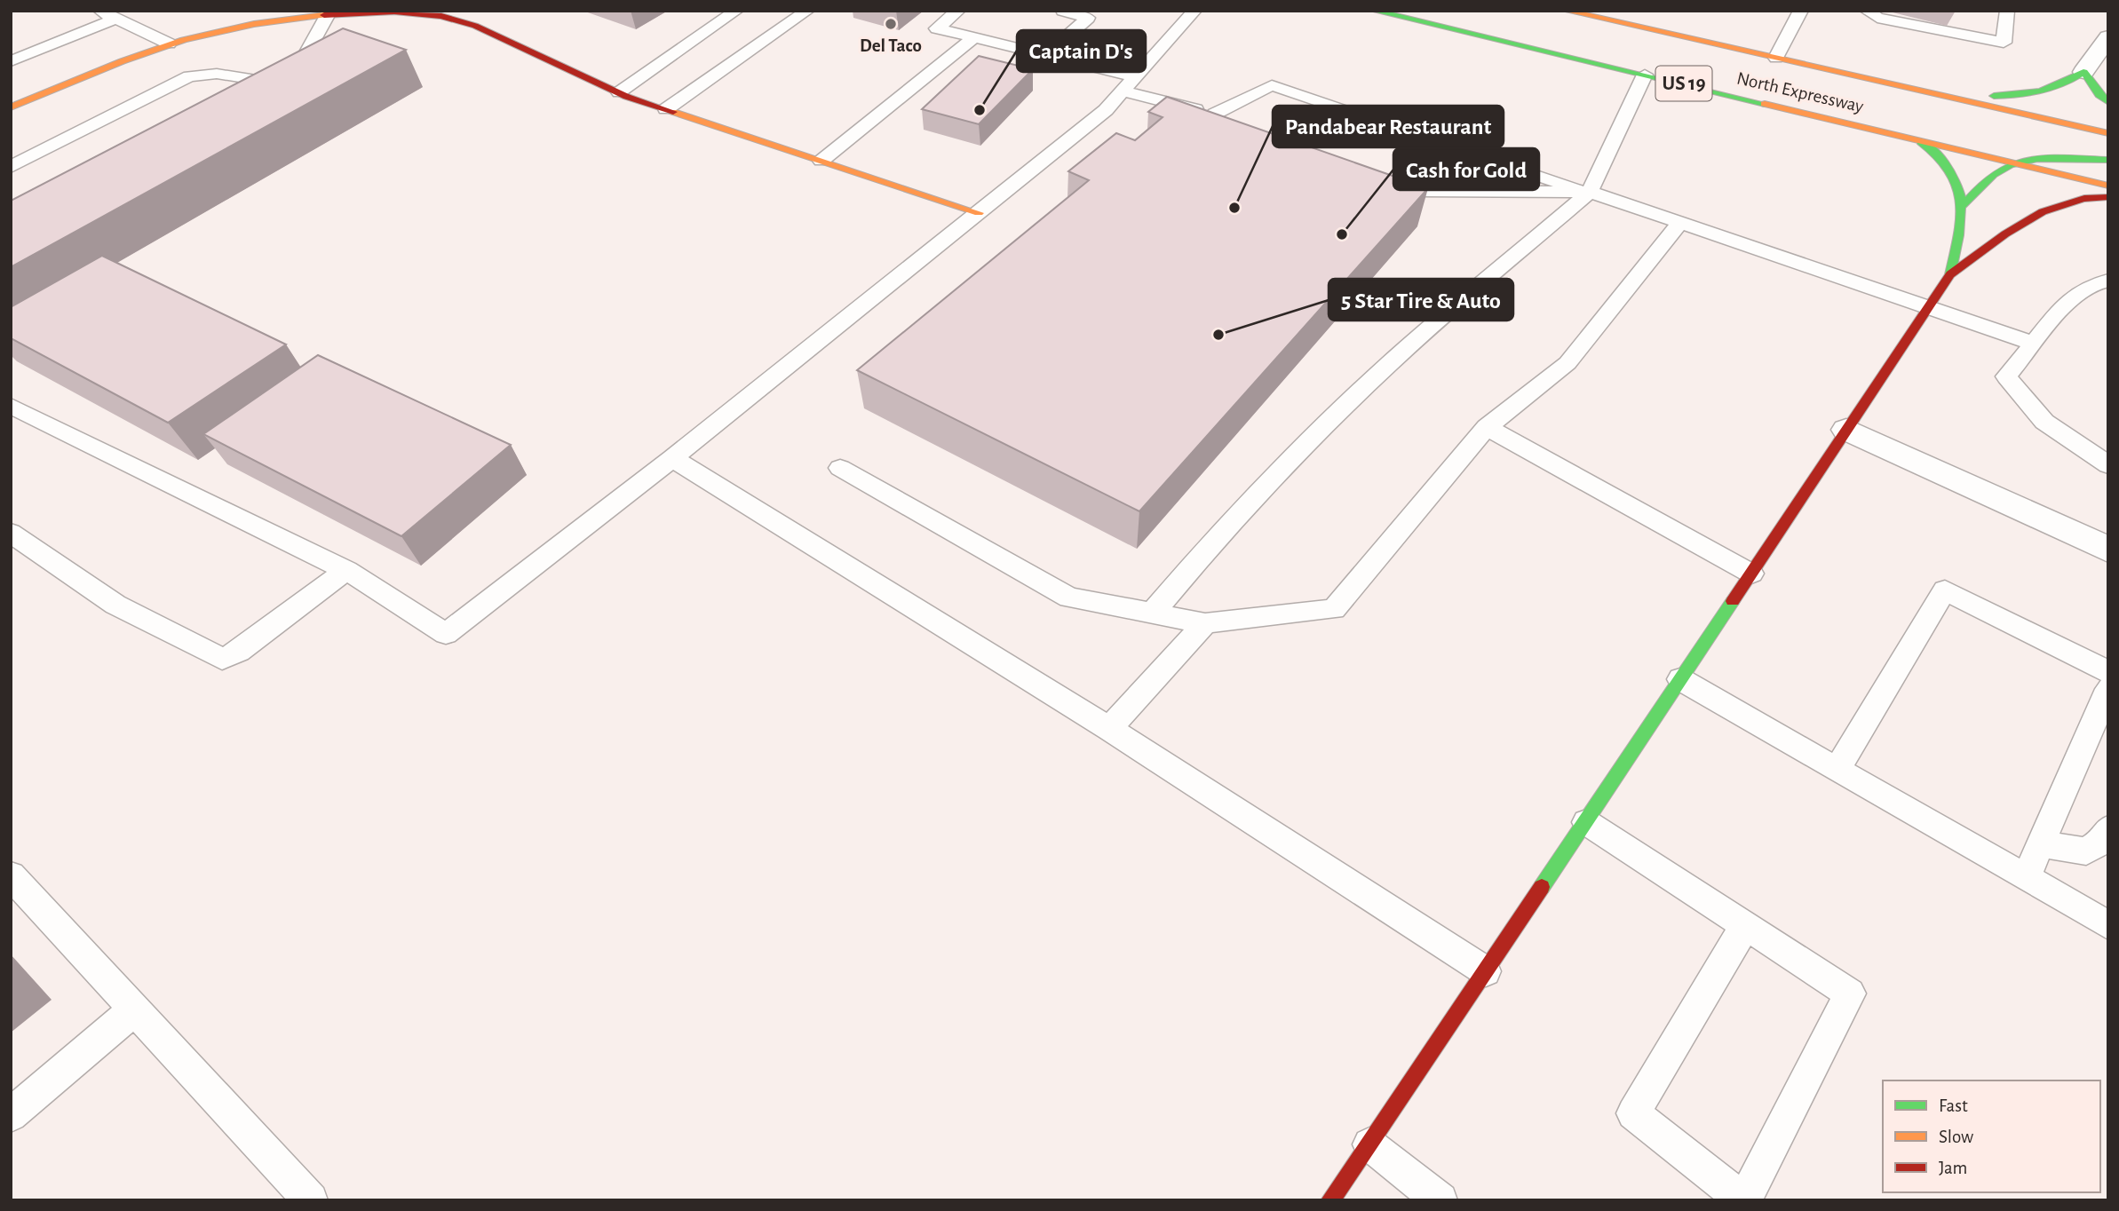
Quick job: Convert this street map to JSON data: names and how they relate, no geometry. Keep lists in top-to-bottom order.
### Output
{
  "streets": {
    "main road": ["US 19", "North Expressway"]
  },
  "places": [
    "Del Taco",
    "Captain D's",
    "Pandabear Restaurant",
    "Cash for Gold",
    "5 Star Tire & Auto"
  ],
  "legend": ["Fast", "Slow", "Jam"]
}
